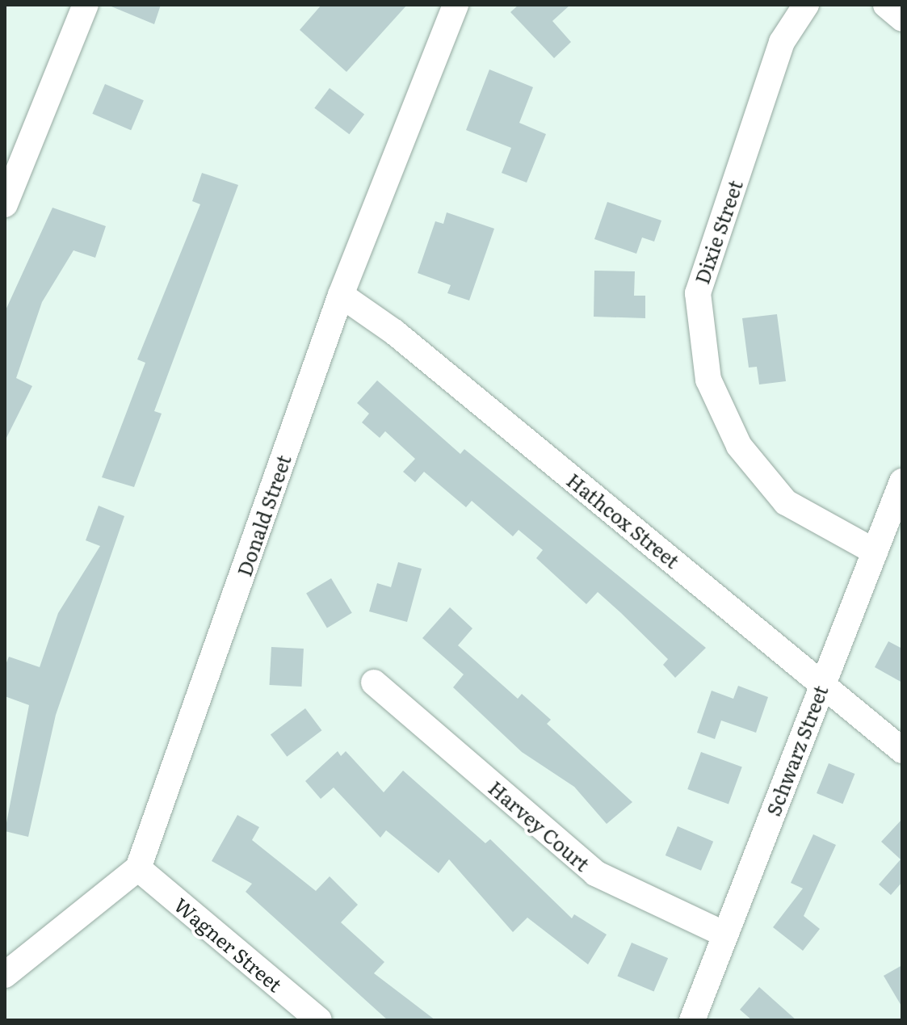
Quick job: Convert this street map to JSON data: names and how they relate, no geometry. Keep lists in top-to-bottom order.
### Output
{
  "streets": {
    "street": [
      "Dixie Street",
      "Donald Street",
      "Hathcox Street",
      "Schwarz Street",
      "Harvey Court",
      "Wagner Street"
    ]
  },
  "crossings": [
    ["Dixie Street", "Schwarz Street"],
    ["Donald Street", "Hathcox Street"],
    ["Donald Street", "Wagner Street"],
    ["Hathcox Street", "Schwarz Street"],
    ["Schwarz Street", "Harvey Court"]
  ]
}
